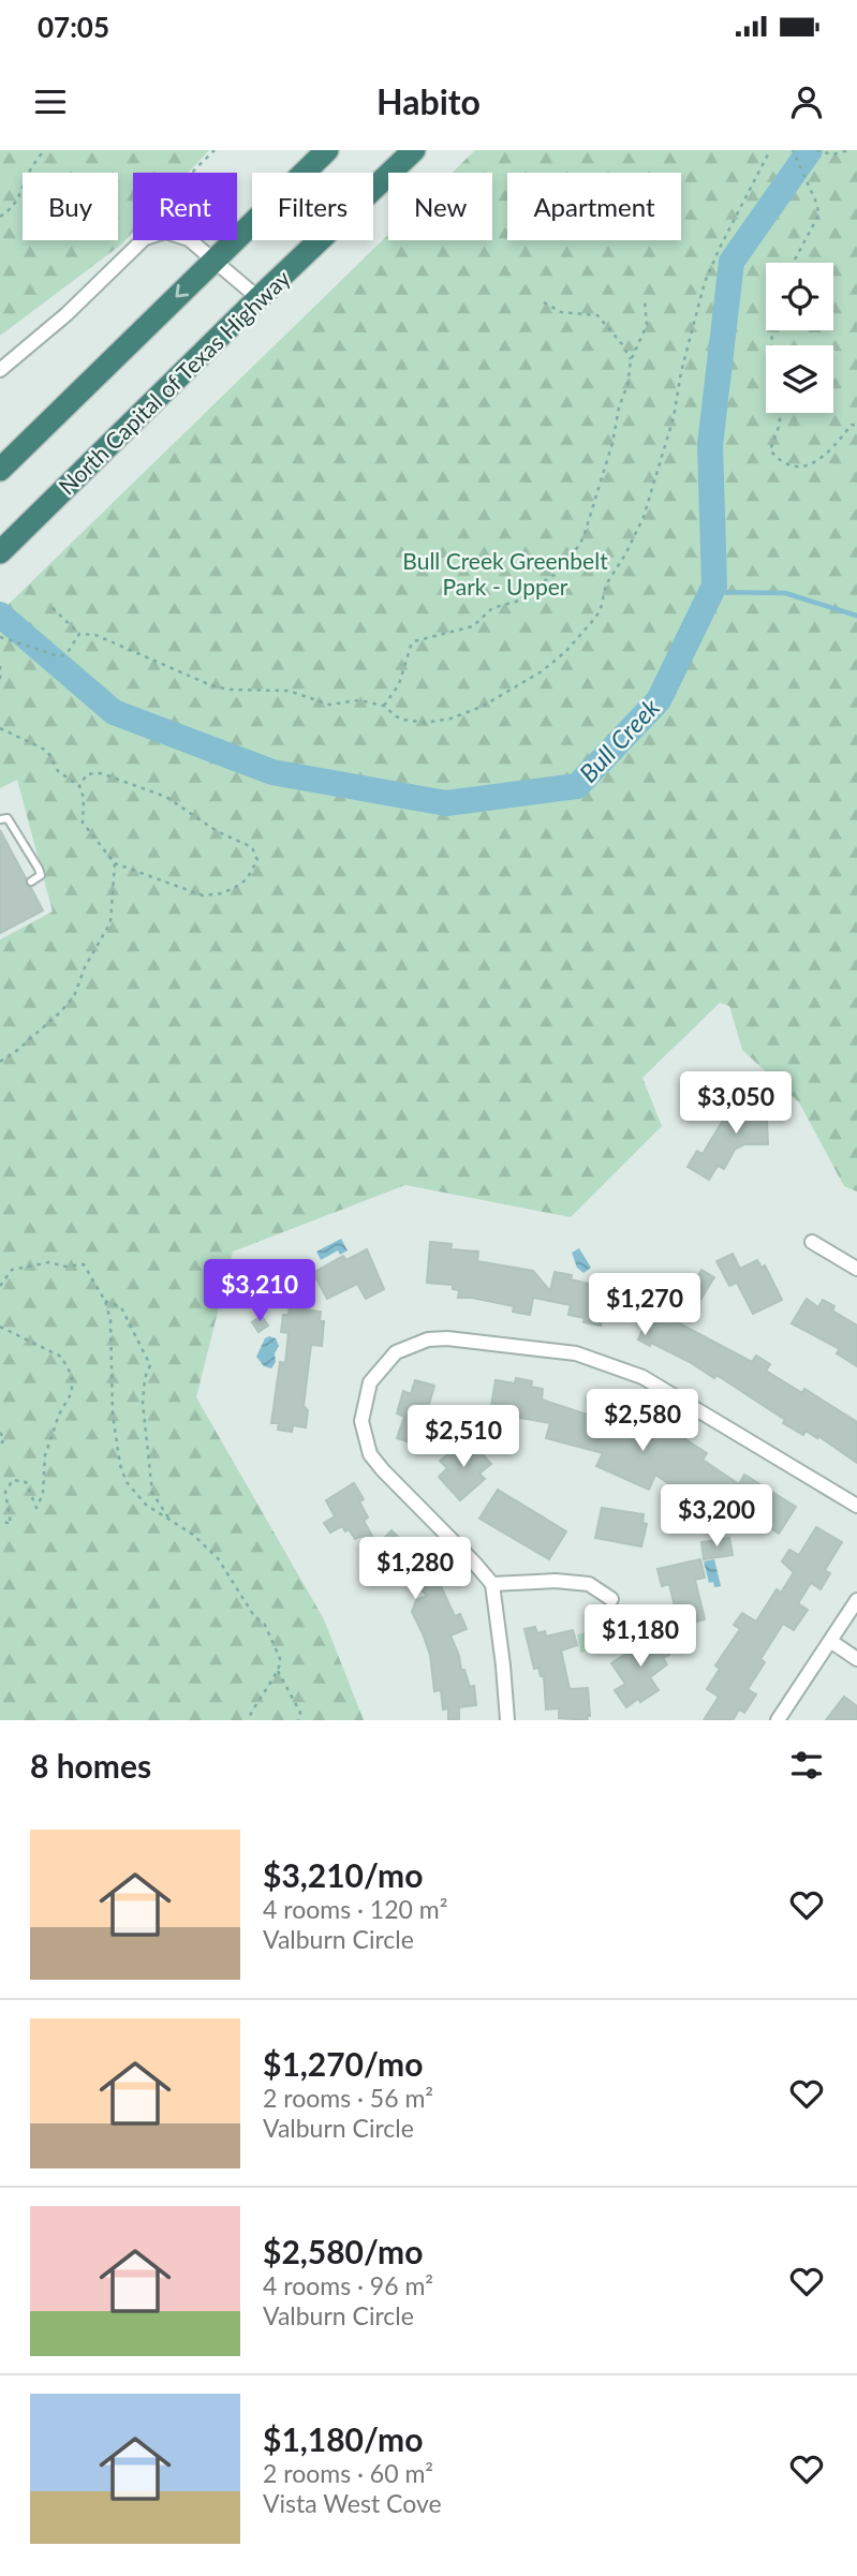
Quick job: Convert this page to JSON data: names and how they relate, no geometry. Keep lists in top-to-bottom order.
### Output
{
  "streets": {
    "highway": ["North Capital of Texas Highway"]
  },
  "water": ["Bull Creek"],
  "parks": ["Bull Creek Greenbelt Park - Upper"],
  "page": {
    "status": "07:05",
    "header": "Habito",
    "chip": [
      "Buy",
      "Rent",
      "Filters",
      "New",
      "Apartment"
    ],
    "price": [
      "$3,050",
      "$3,210",
      "$1,270",
      "$2,580",
      "$2,510",
      "$3,200",
      "$1,280",
      "$1,180"
    ],
    "heading": "8 homes",
    "list": [
      {
        "name": "$3,210/mo",
        "note": "4 rooms · 120 m² · Valburn Circle"
      },
      {
        "name": "$1,270/mo",
        "note": "2 rooms · 56 m² · Valburn Circle"
      },
      {
        "name": "$2,580/mo",
        "note": "4 rooms · 96 m² · Valburn Circle"
      },
      {
        "name": "$1,180/mo",
        "note": "2 rooms · 60 m² · Vista West Cove"
      }
    ]
  }
}
